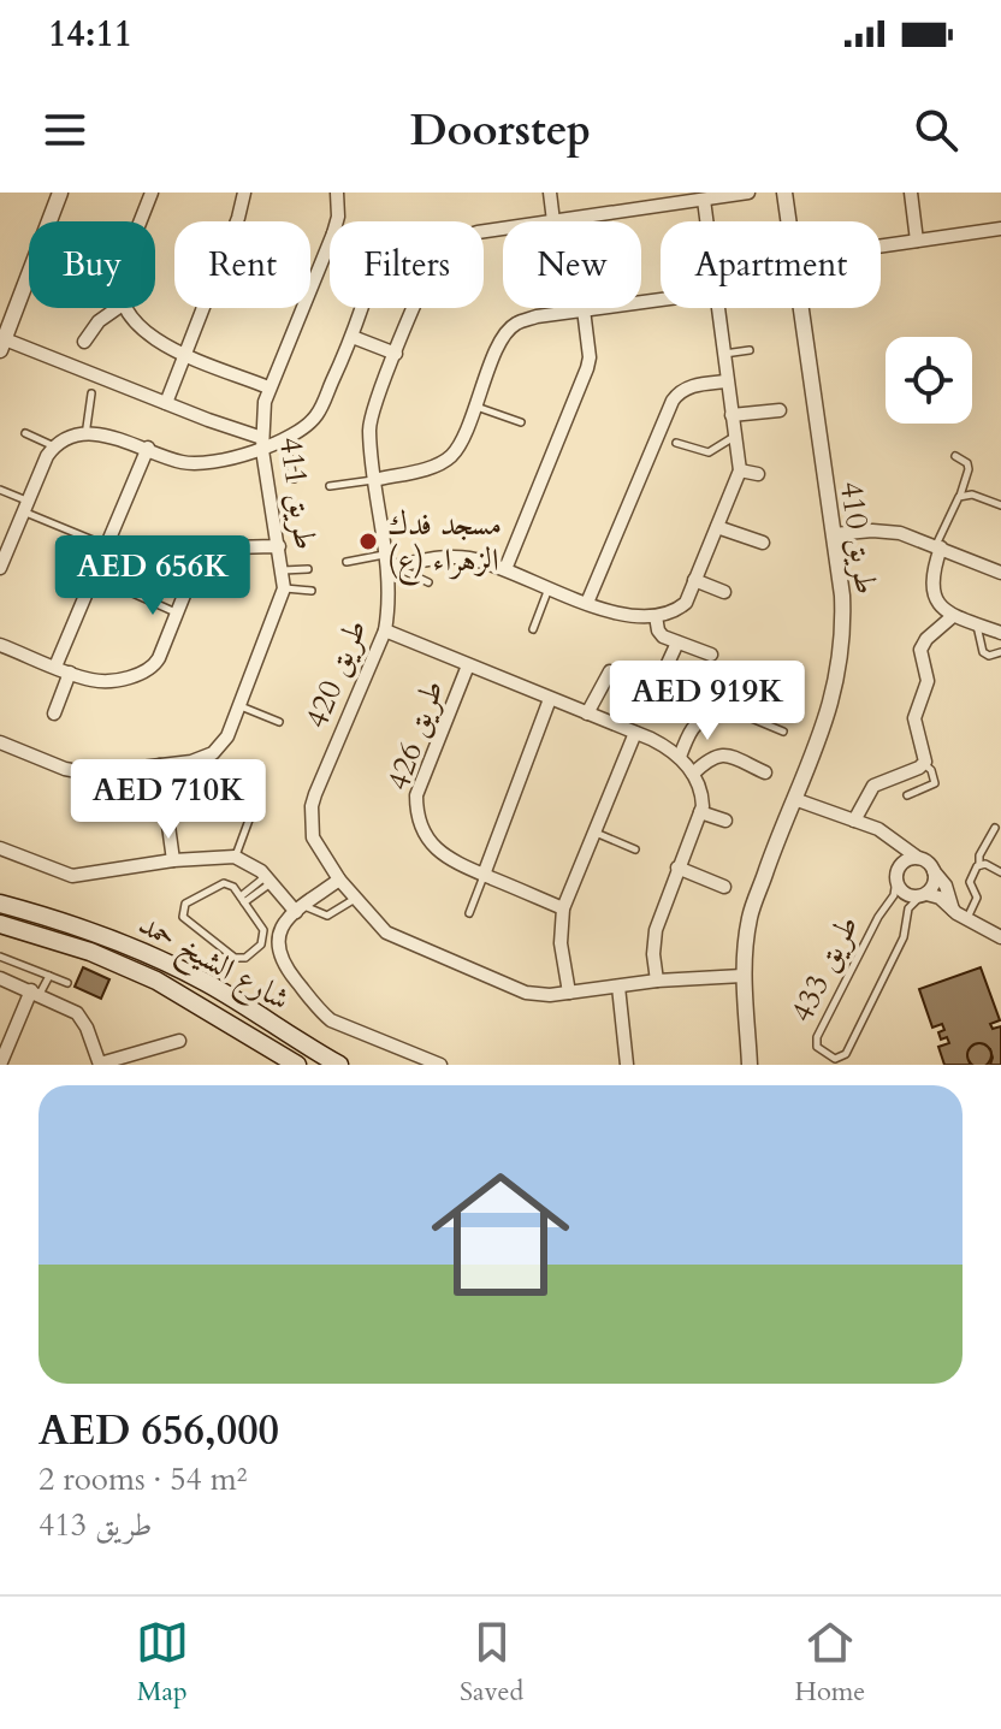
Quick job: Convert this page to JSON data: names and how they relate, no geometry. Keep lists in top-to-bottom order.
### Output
{
  "streets": {
    "main road": ["شارع الشيخ حمد"],
    "street": [
      "طريق 411",
      "طريق 410",
      "طريق 420",
      "طريق 426"
    ],
    "lane": ["طريق 433"]
  },
  "crossings": [
    ["طريق 410", "طريق 420"]
  ],
  "places": ["مسجد فدك الزهراء (ع)"],
  "page": {
    "status": "14:11",
    "header": "Doorstep",
    "chip": [
      "Buy",
      "Rent",
      "Filters",
      "New",
      "Apartment"
    ],
    "price": ["AED 656K", "AED 919K", "AED 710K"],
    "list": [
      {
        "name": "AED 656,000",
        "note": "2 rooms · 54 m² · طريق 413"
      }
    ],
    "tabs": ["Map", "Saved", "Home"]
  }
}
